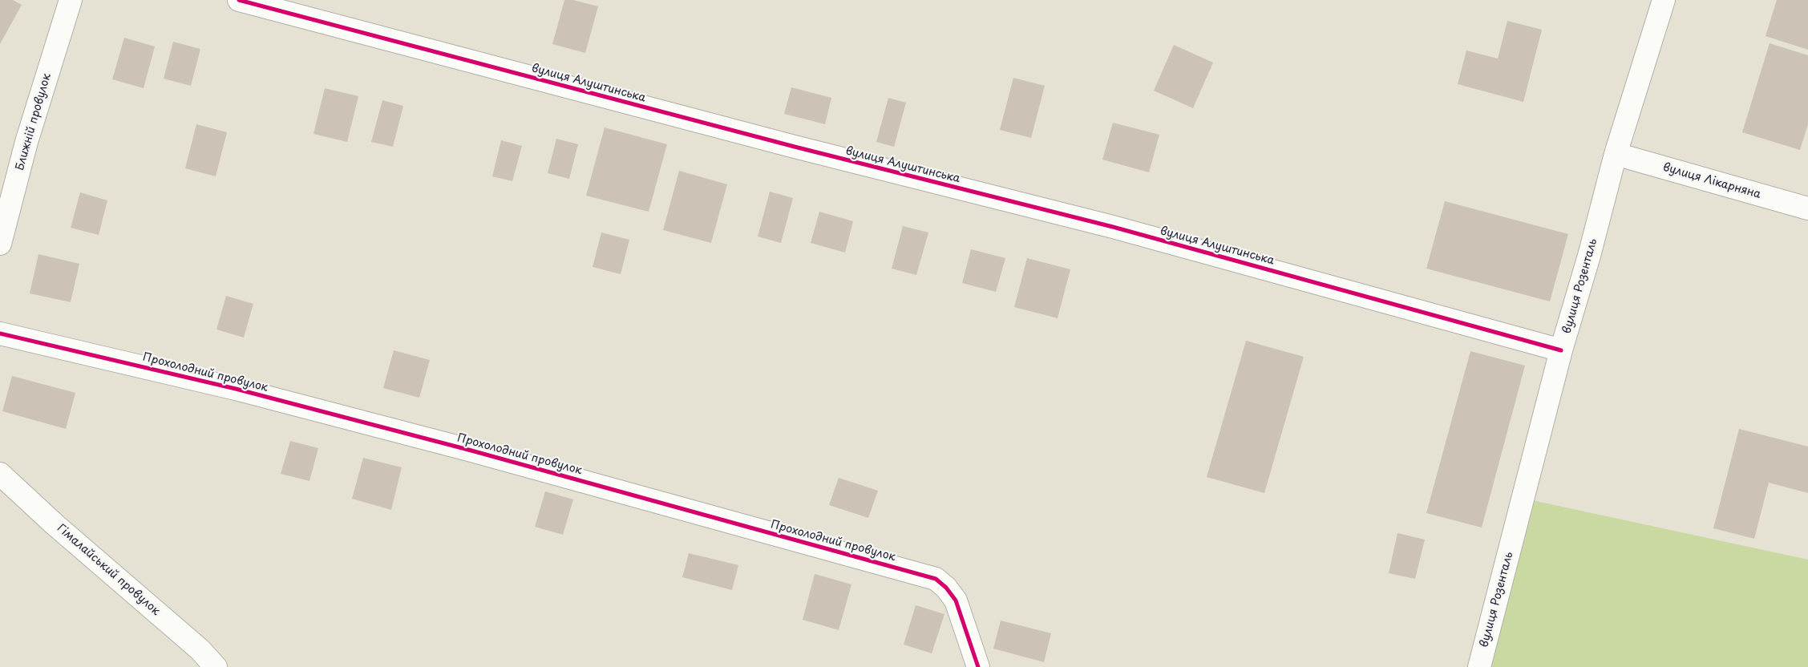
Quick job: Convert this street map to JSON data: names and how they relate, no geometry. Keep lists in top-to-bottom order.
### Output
{
  "streets": {
    "street": [
      "вулиця Алуштинська",
      "Ближній провулок",
      "вулиця Лікарняна",
      "вулиця Розенталь",
      "Прохолодний провулок",
      "Гімалайський провулок"
    ]
  },
  "crossings": [
    ["вулиця Алуштинська", "вулиця Розенталь"],
    ["вулиця Лікарняна", "вулиця Розенталь"]
  ]
}
